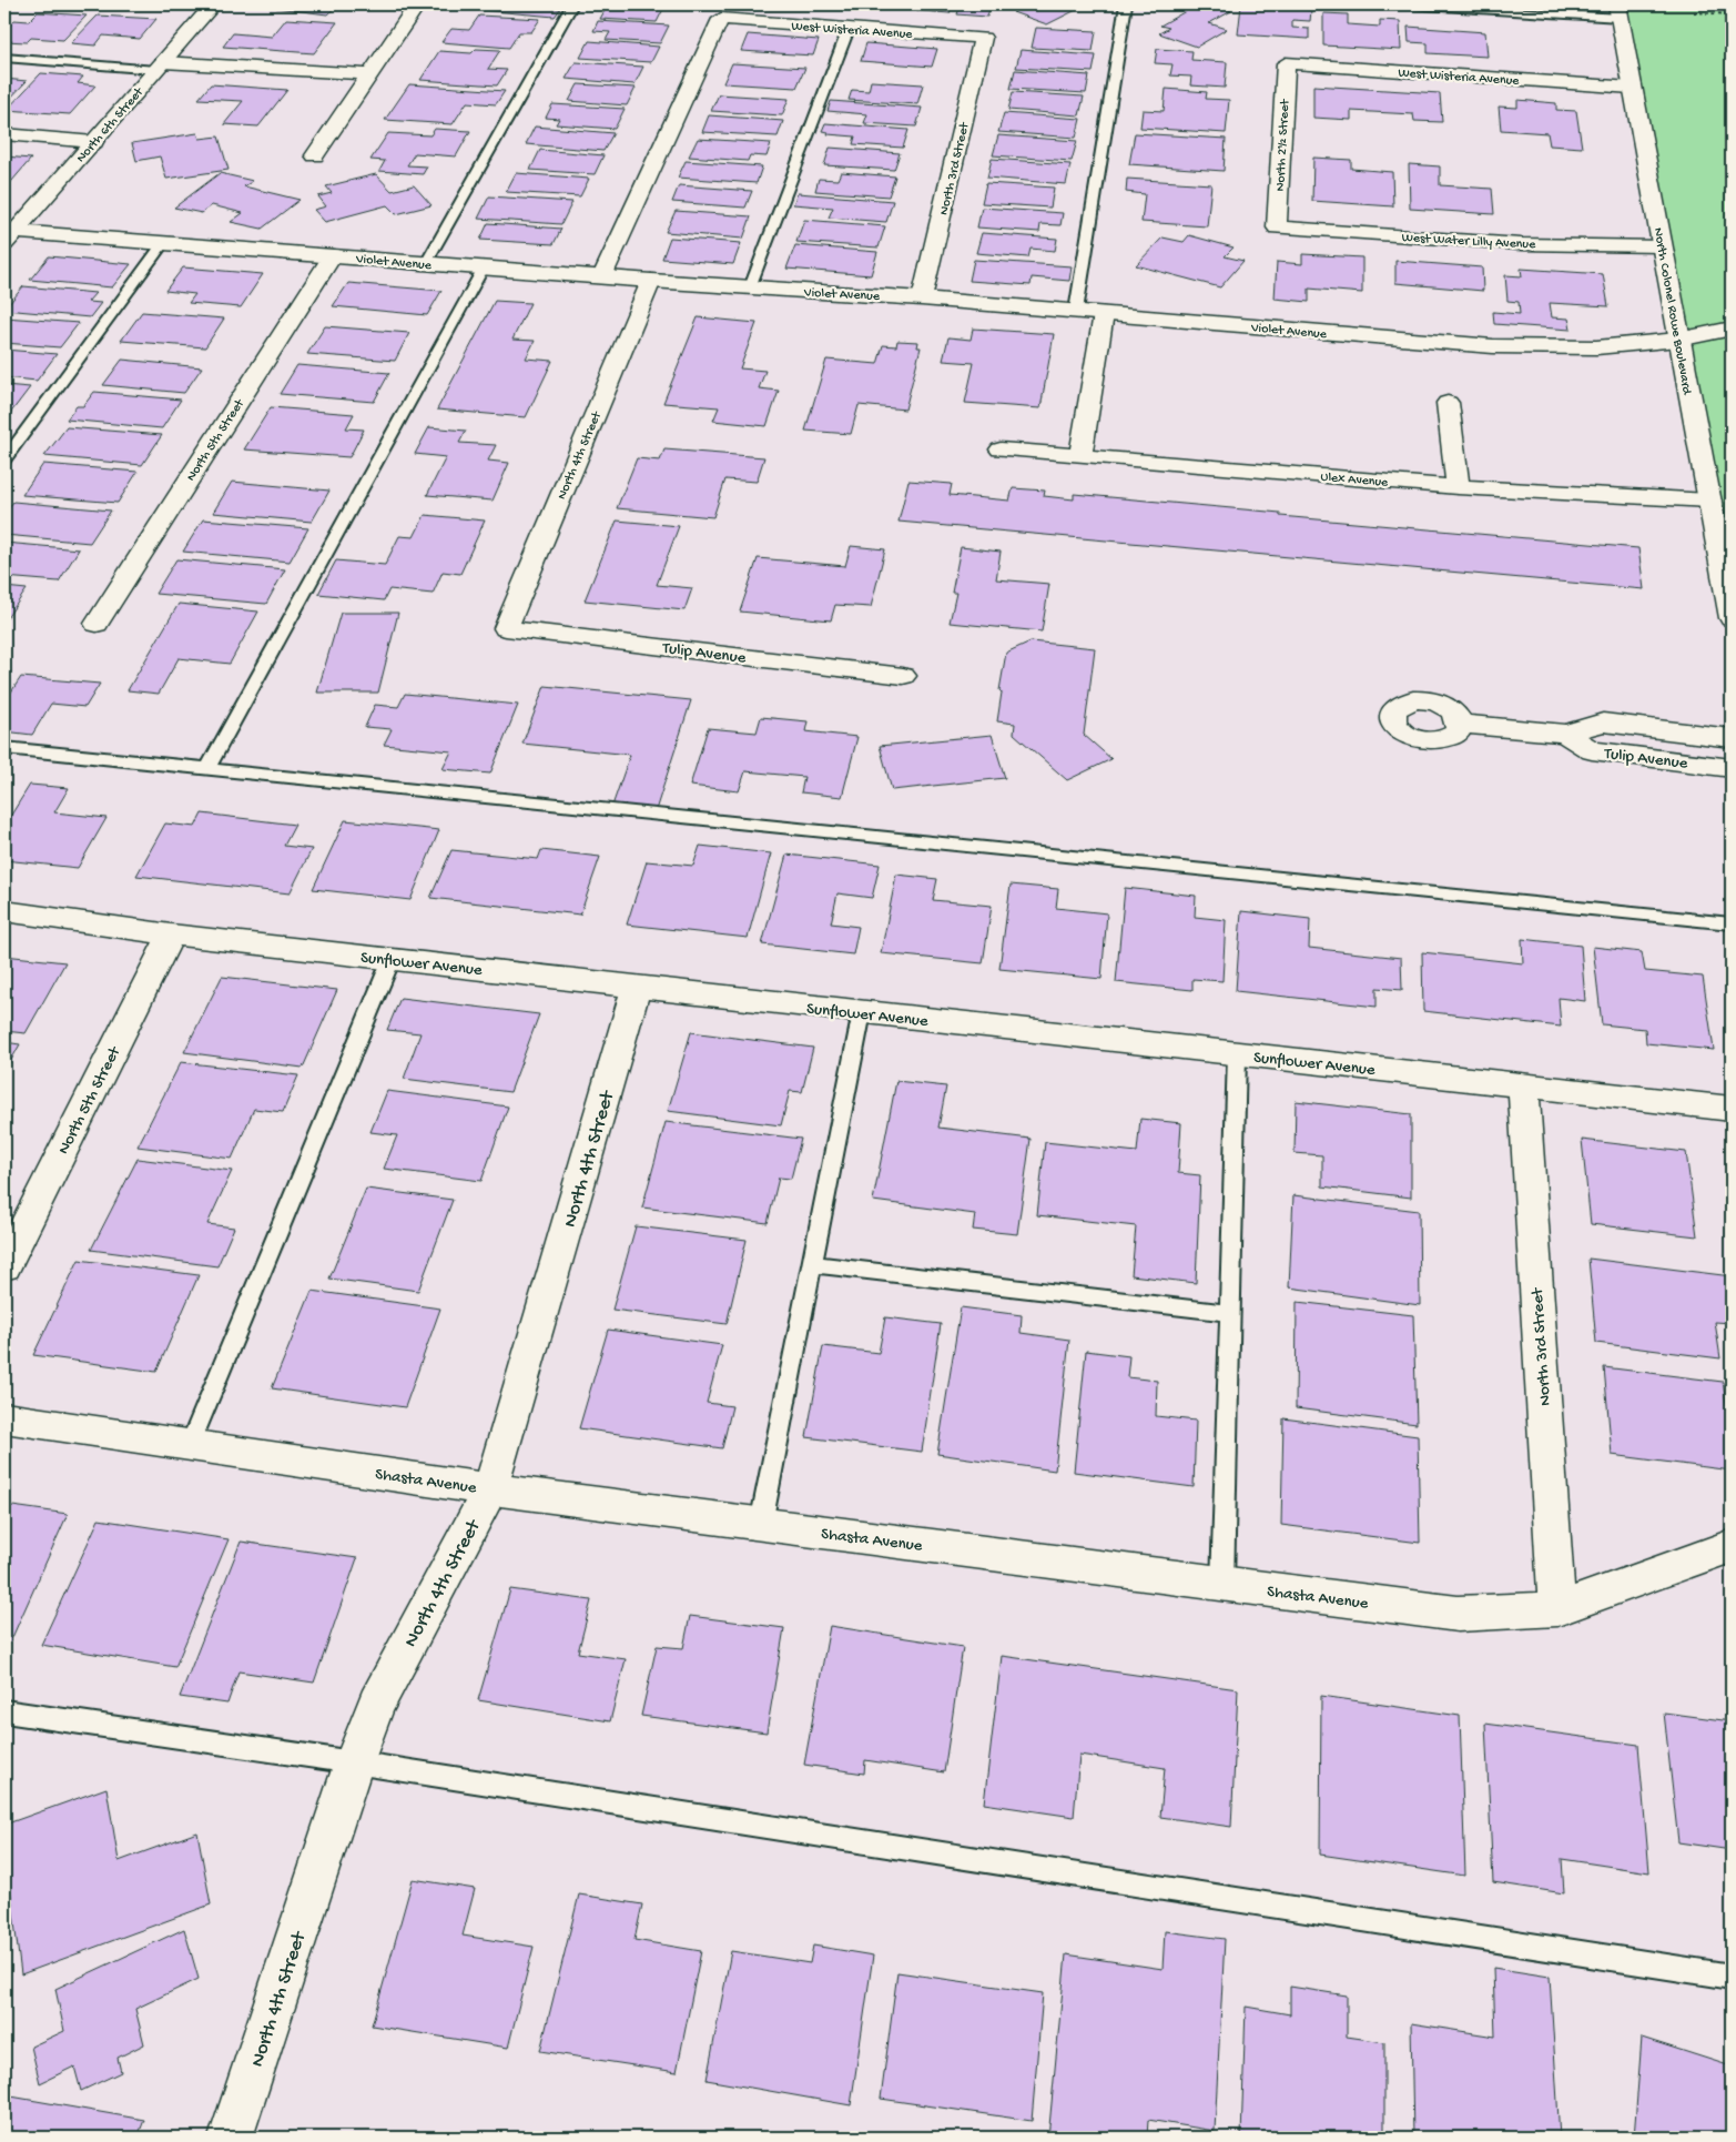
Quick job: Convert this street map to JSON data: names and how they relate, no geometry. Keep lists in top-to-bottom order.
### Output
{
  "streets": {
    "street": [
      "West Wisteria Avenue",
      "North 6th Street",
      "North 2½ Street",
      "North 3rd Street",
      "West Water Lilly Avenue",
      "Violet Avenue",
      "North Colonel Rowe Boulevard",
      "North 5th Street",
      "North 4th Street",
      "Ulex Avenue",
      "Tulip Avenue",
      "Sunflower Avenue",
      "Shasta Avenue"
    ]
  },
  "crossings": [
    ["West Wisteria Avenue", "North 2½ Street"],
    ["West Wisteria Avenue", "North 3rd Street"],
    ["West Wisteria Avenue", "Violet Avenue"],
    ["West Wisteria Avenue", "North Colonel Rowe Boulevard"],
    ["North 6th Street", "Violet Avenue"],
    ["North 2½ Street", "West Water Lilly Avenue"],
    ["North 3rd Street", "Violet Avenue"],
    ["North 3rd Street", "Sunflower Avenue"],
    ["North 3rd Street", "Shasta Avenue"],
    ["West Water Lilly Avenue", "North Colonel Rowe Boulevard"],
    ["Violet Avenue", "North Colonel Rowe Boulevard"],
    ["Violet Avenue", "North 5th Street"],
    ["Violet Avenue", "North 4th Street"],
    ["North Colonel Rowe Boulevard", "Ulex Avenue"],
    ["North 5th Street", "Sunflower Avenue"],
    ["North 4th Street", "Tulip Avenue"],
    ["North 4th Street", "Sunflower Avenue"],
    ["North 4th Street", "Shasta Avenue"]
  ]
}
